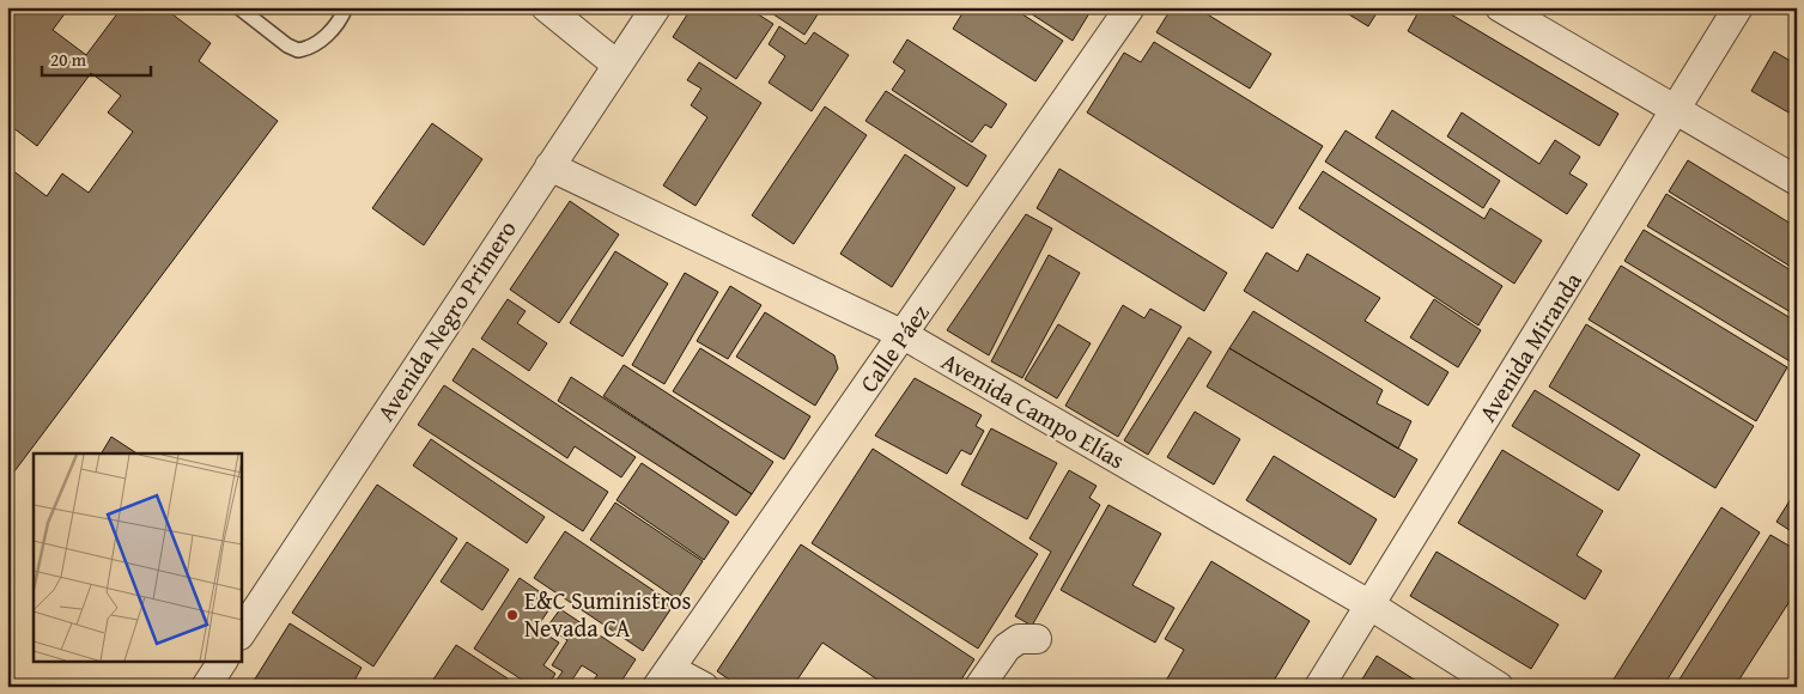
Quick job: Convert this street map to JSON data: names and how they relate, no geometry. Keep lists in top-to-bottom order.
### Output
{
  "streets": {
    "street": [
      "Avenida Negro Primero",
      "Avenida Miranda",
      "Calle Páez",
      "Avenida Campo Elías"
    ]
  },
  "crossings": [
    ["Avenida Negro Primero", "Avenida Campo Elías"],
    ["Avenida Miranda", "Avenida Campo Elías"],
    ["Calle Páez", "Avenida Campo Elías"]
  ],
  "places": ["E&C Suministros Nevada CA"],
  "scale_bar": "20 m"
}
